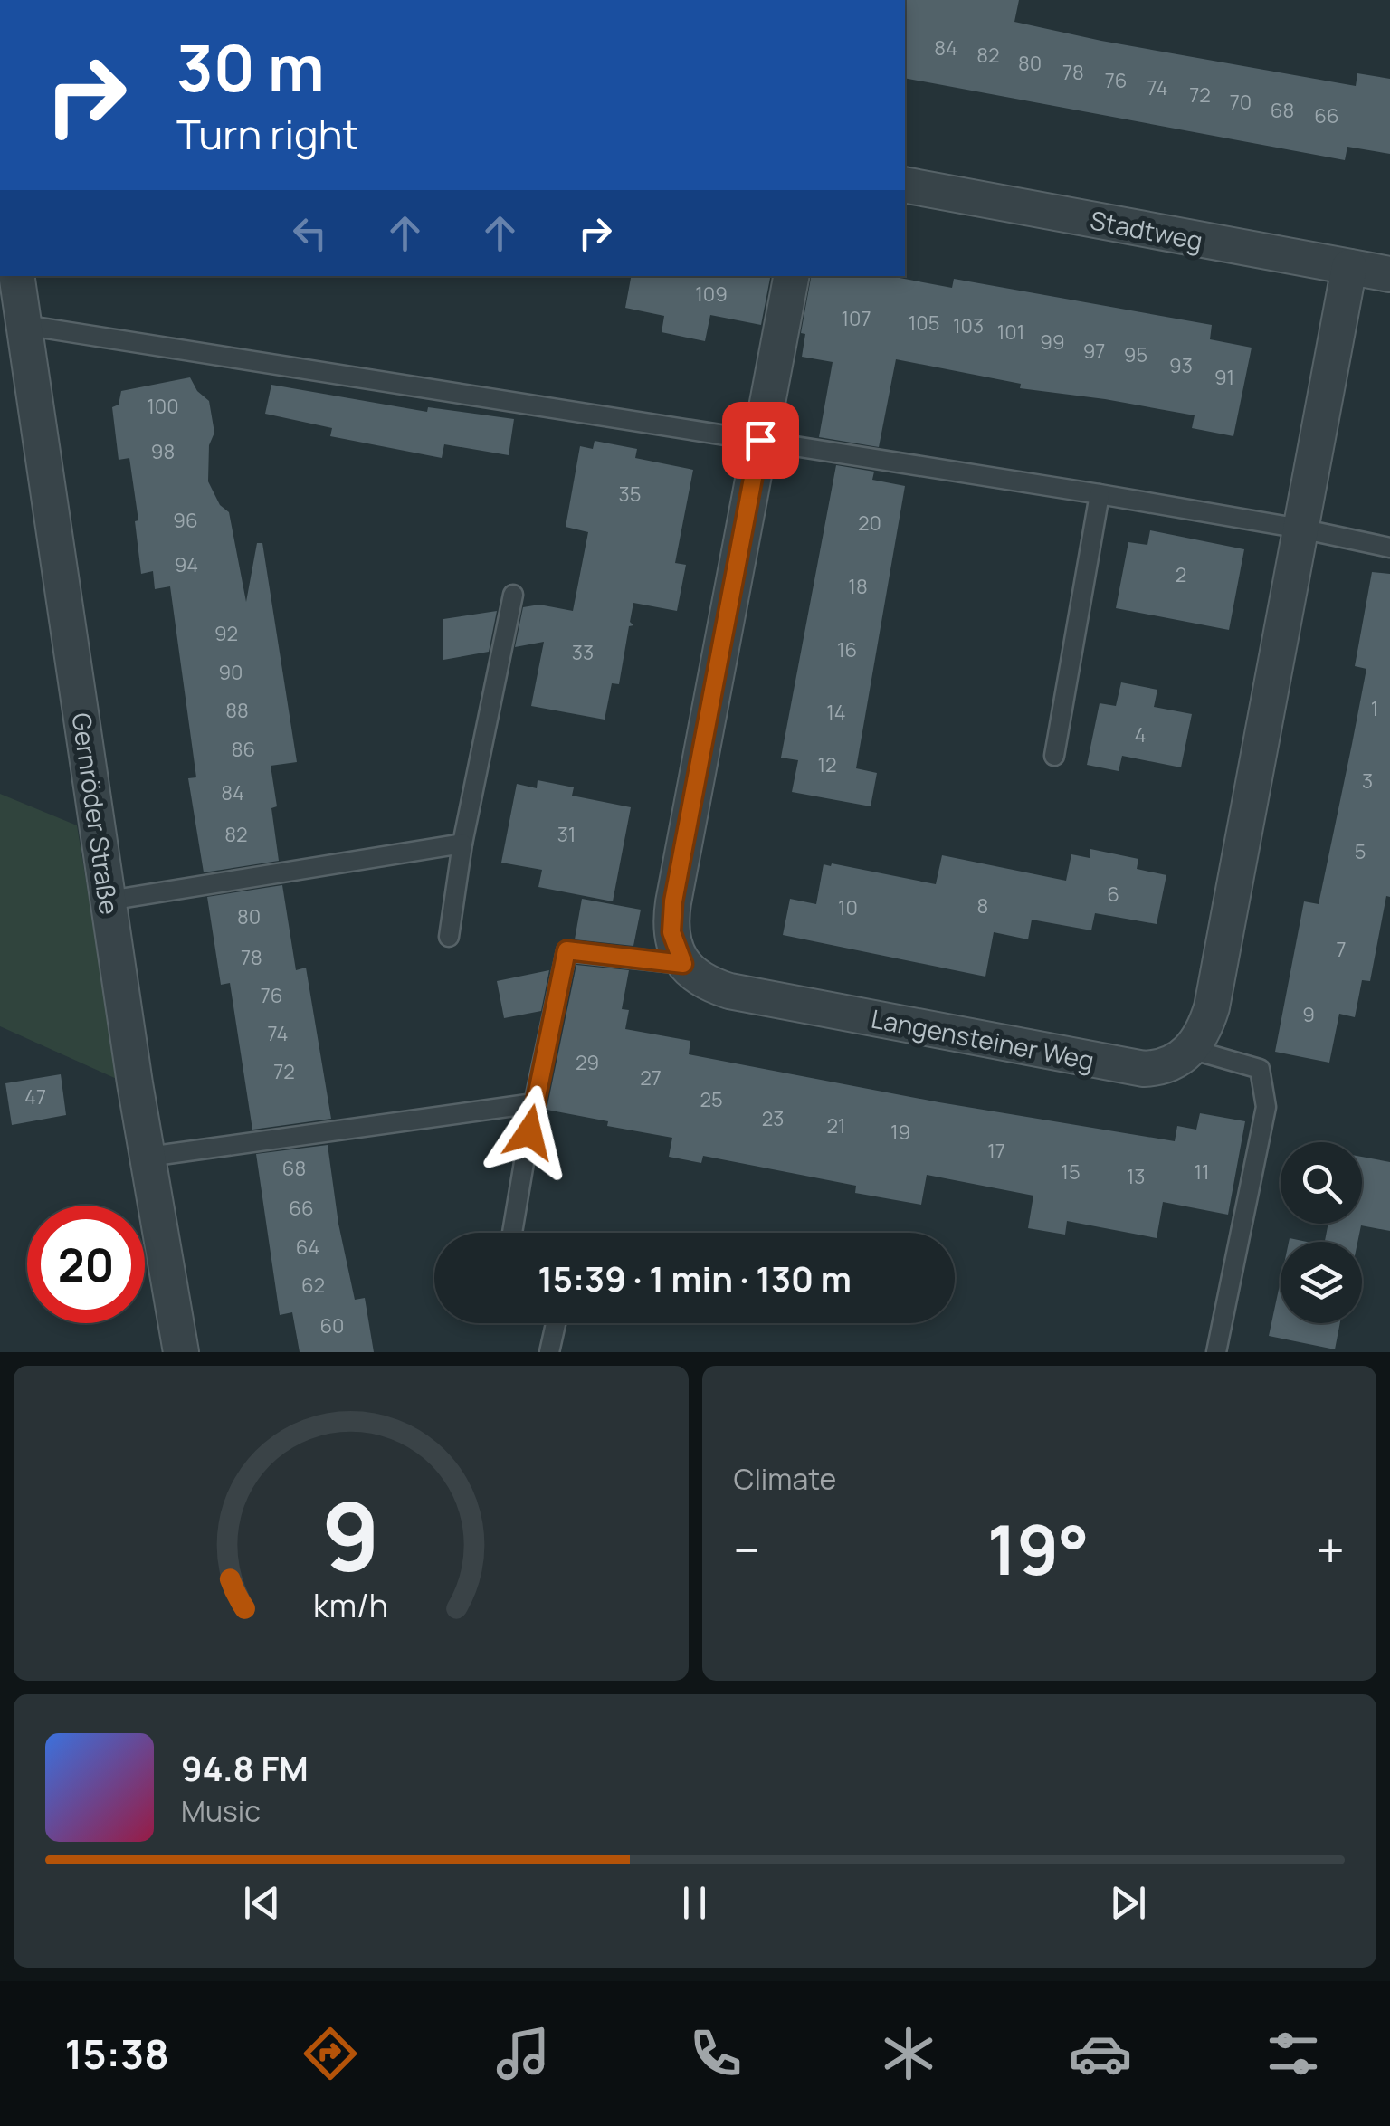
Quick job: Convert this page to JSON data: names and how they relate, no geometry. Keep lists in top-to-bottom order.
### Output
{
  "streets": {
    "street": ["Stadtweg", "Gernröder Straße", "Langensteiner Weg"]
  },
  "house_numbers": [
    "84",
    "82",
    "80",
    "78",
    "76",
    "74",
    "72",
    "70",
    "68",
    "66",
    "109",
    "107",
    "105",
    "103",
    "101",
    "99",
    "97",
    "95",
    "93",
    "91",
    "100",
    "98",
    "35",
    "96",
    "20",
    "94",
    "2",
    "18",
    "92",
    "16",
    "33",
    "90",
    "1",
    "88",
    "14",
    "4",
    "86",
    "12",
    "3",
    "84",
    "82",
    "31",
    "5",
    "6",
    "8",
    "10",
    "80",
    "7",
    "78",
    "76",
    "9",
    "74",
    "29",
    "72",
    "27",
    "47",
    "25",
    "23",
    "21",
    "19",
    "17",
    "68",
    "15",
    "11",
    "13",
    "66",
    "64",
    "62",
    "60"
  ],
  "page": {
    "turn": ["30 m", "Turn right"],
    "limit": "20",
    "trip": "15:39 · 1 min · 130 m",
    "tile": "Climate",
    "heat": ["−", "19°", "+"],
    "song": ["94.8 FM", "Music"],
    "tabs": "15:38",
    "gauge": ["9", "km/h"]
  }
}
